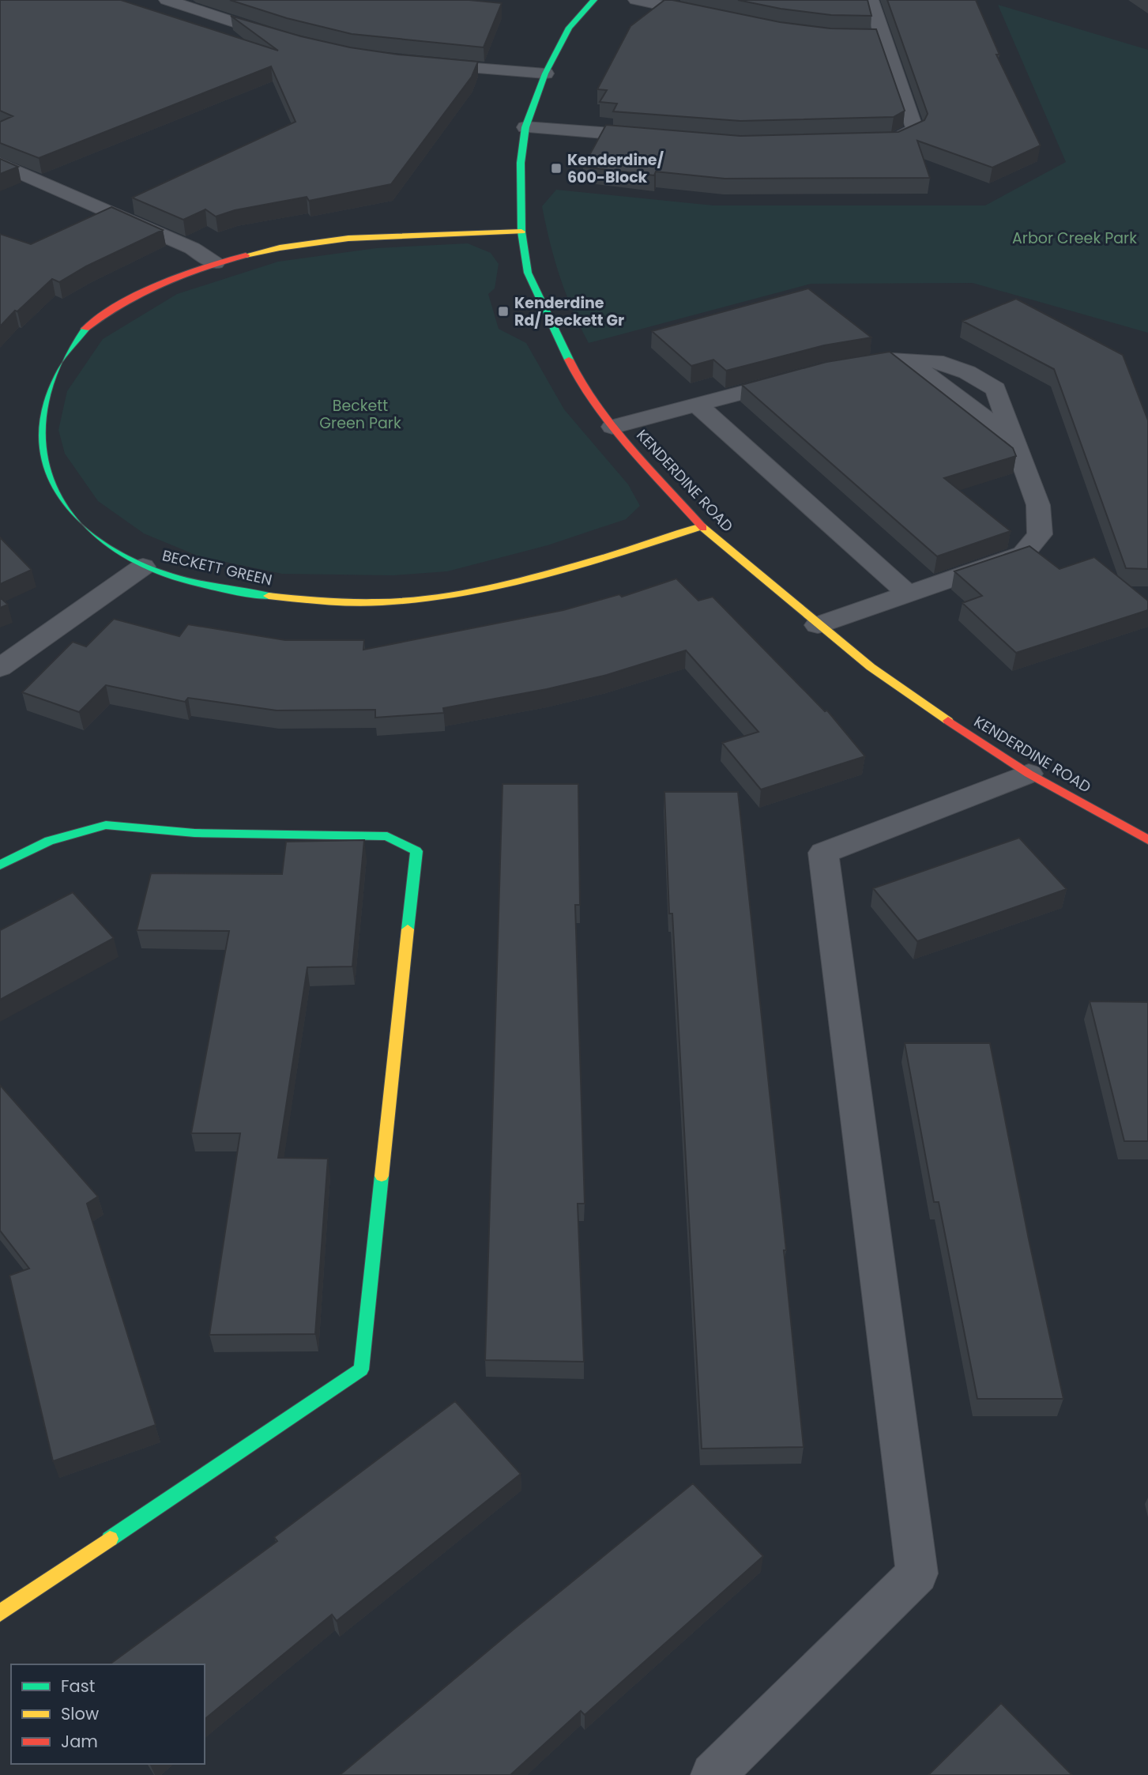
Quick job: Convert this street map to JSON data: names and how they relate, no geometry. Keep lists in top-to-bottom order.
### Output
{
  "streets": {
    "street": ["KENDERDINE ROAD", "BECKETT GREEN"]
  },
  "crossings": [
    ["KENDERDINE ROAD", "BECKETT GREEN"]
  ],
  "parks": ["Arbor Creek Park", "Beckett Green Park"],
  "places": {
    "transit": ["Kenderdine/ 600-Block", "Kenderdine Rd/ Beckett Gr"]
  },
  "legend": ["Fast", "Slow", "Jam"]
}
